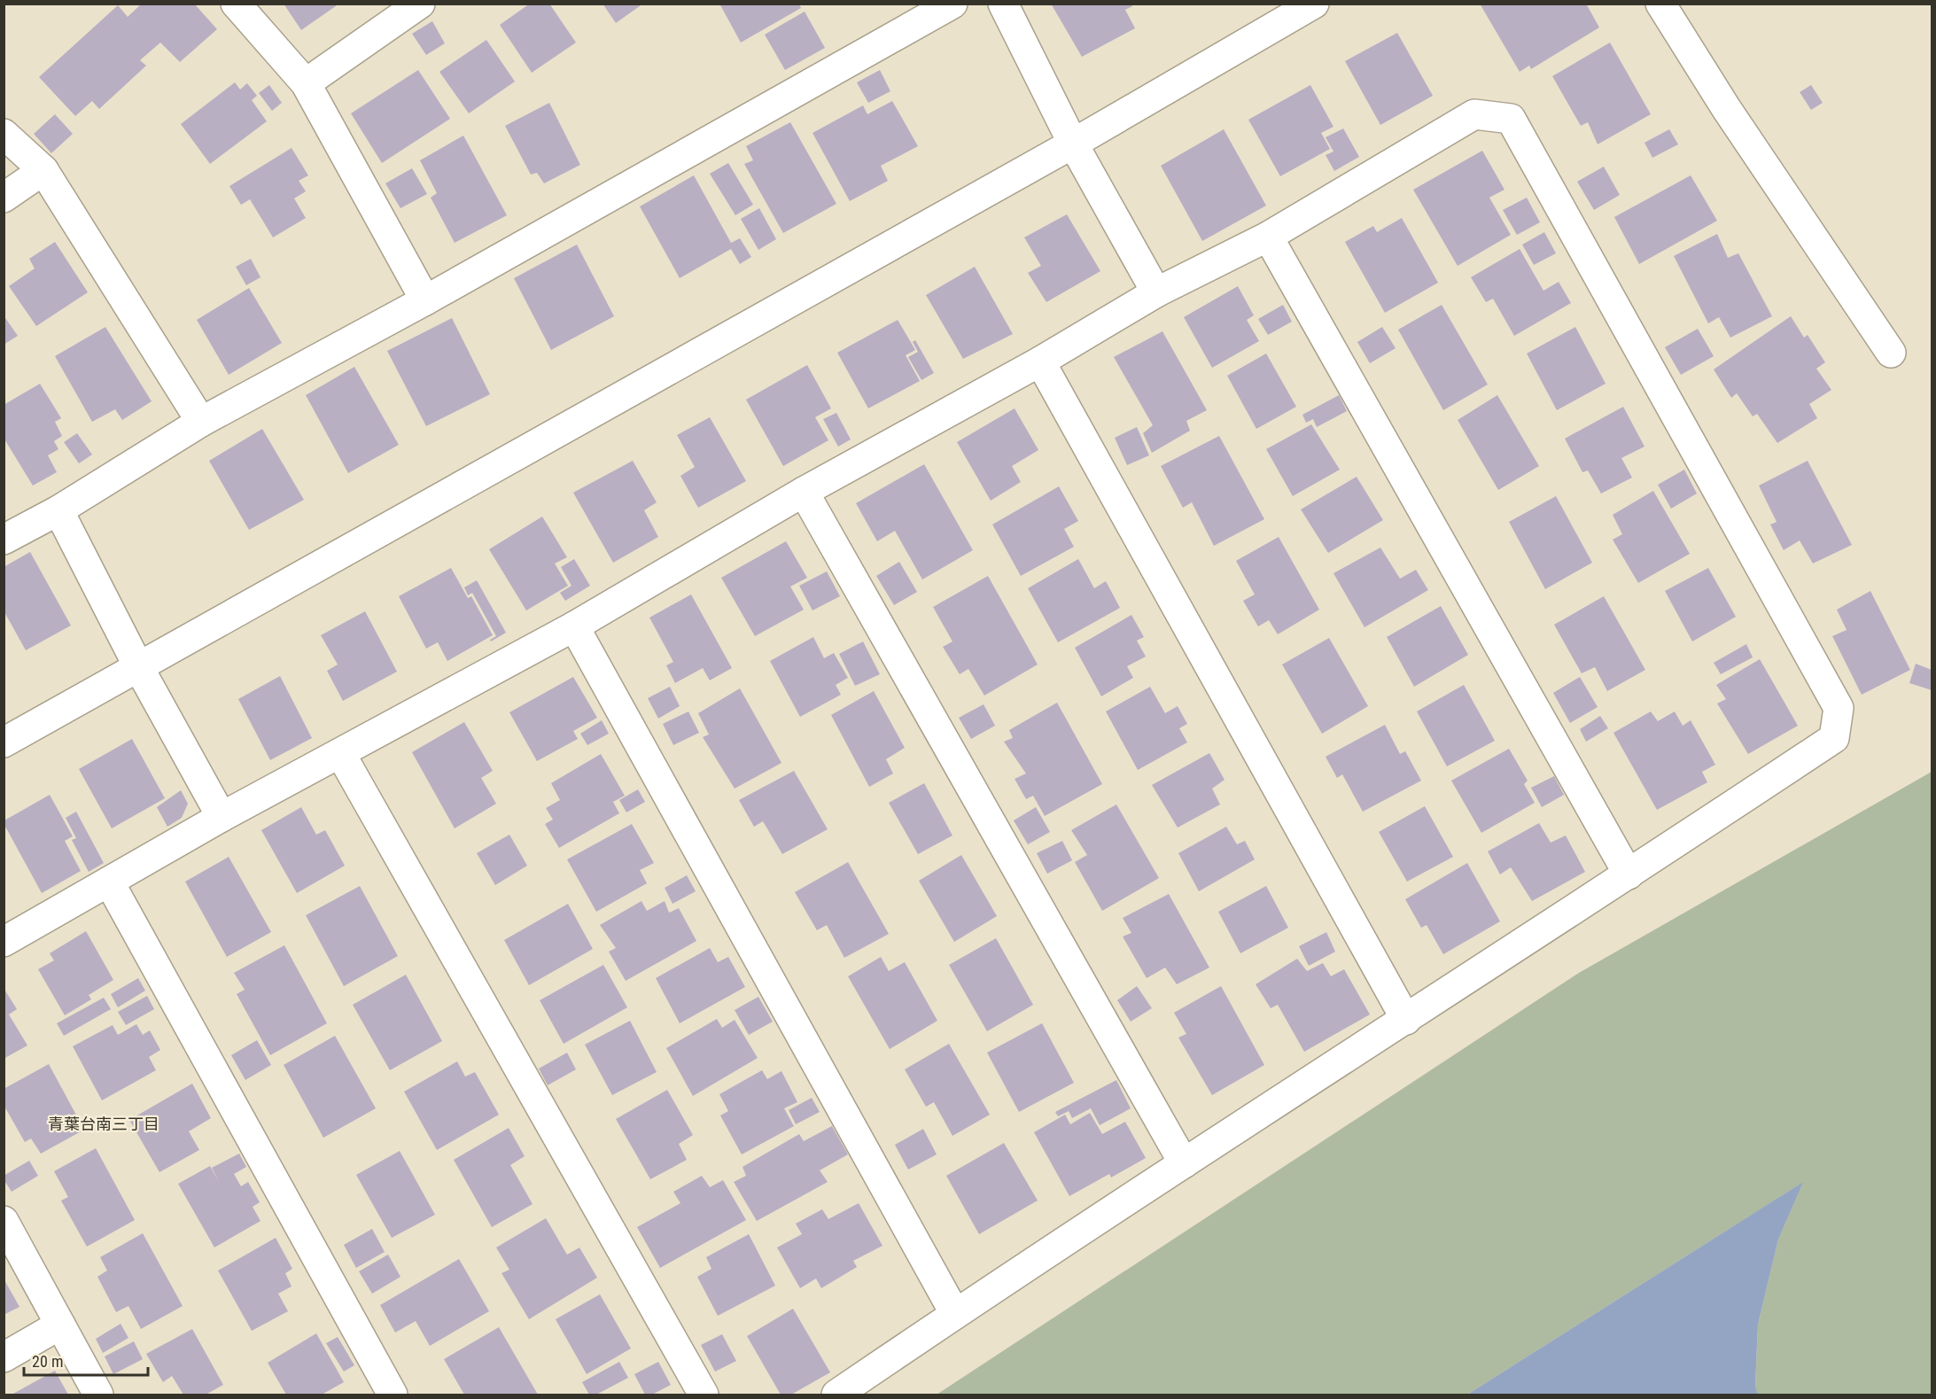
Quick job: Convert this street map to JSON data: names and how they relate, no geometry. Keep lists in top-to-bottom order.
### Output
{
  "districts": ["青葉台南三丁目"],
  "scale_bar": "20 m"
}
